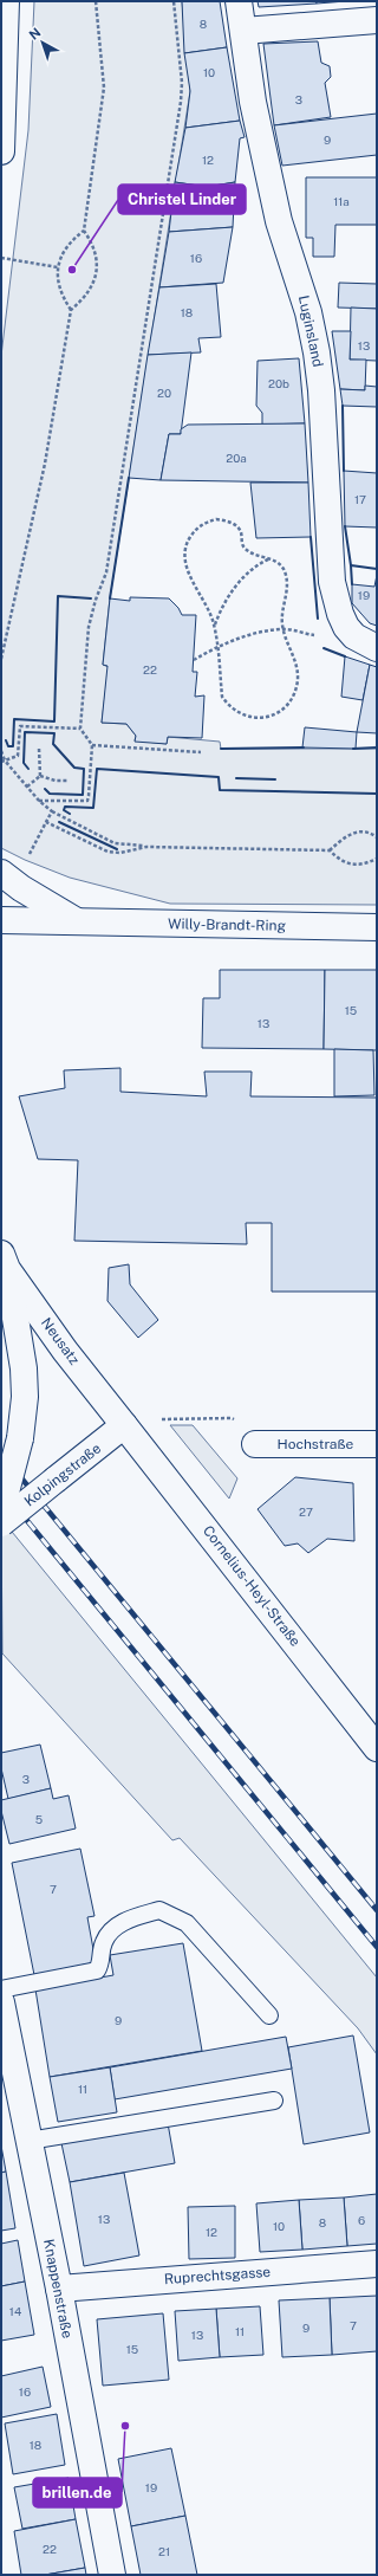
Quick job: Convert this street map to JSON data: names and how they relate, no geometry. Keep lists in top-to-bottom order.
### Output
{
  "streets": {
    "street": [
      "Luginsland",
      "Willy-Brandt-Ring",
      "Neusatz",
      "Hochstraße",
      "Kolpingstraße",
      "Cornelius-Heyl-Straße",
      "Ruprechtsgasse",
      "Knappenstraße"
    ]
  },
  "crossings": [
    ["Neusatz", "Kolpingstraße"],
    ["Neusatz", "Cornelius-Heyl-Straße"],
    ["Kolpingstraße", "Cornelius-Heyl-Straße"],
    ["Ruprechtsgasse", "Knappenstraße"]
  ],
  "places": ["Christel Linder", "brillen.de"],
  "house_numbers": [
    "8",
    "10",
    "3",
    "9",
    "12",
    "11a",
    "16",
    "18",
    "13",
    "20b",
    "20",
    "20a",
    "17",
    "19",
    "22",
    "15",
    "13",
    "27",
    "3",
    "5",
    "7",
    "9",
    "11",
    "13",
    "6",
    "8",
    "10",
    "12",
    "14",
    "7",
    "9",
    "11",
    "13",
    "15",
    "16",
    "18",
    "19",
    "22",
    "21"
  ],
  "north": "top left"
}
